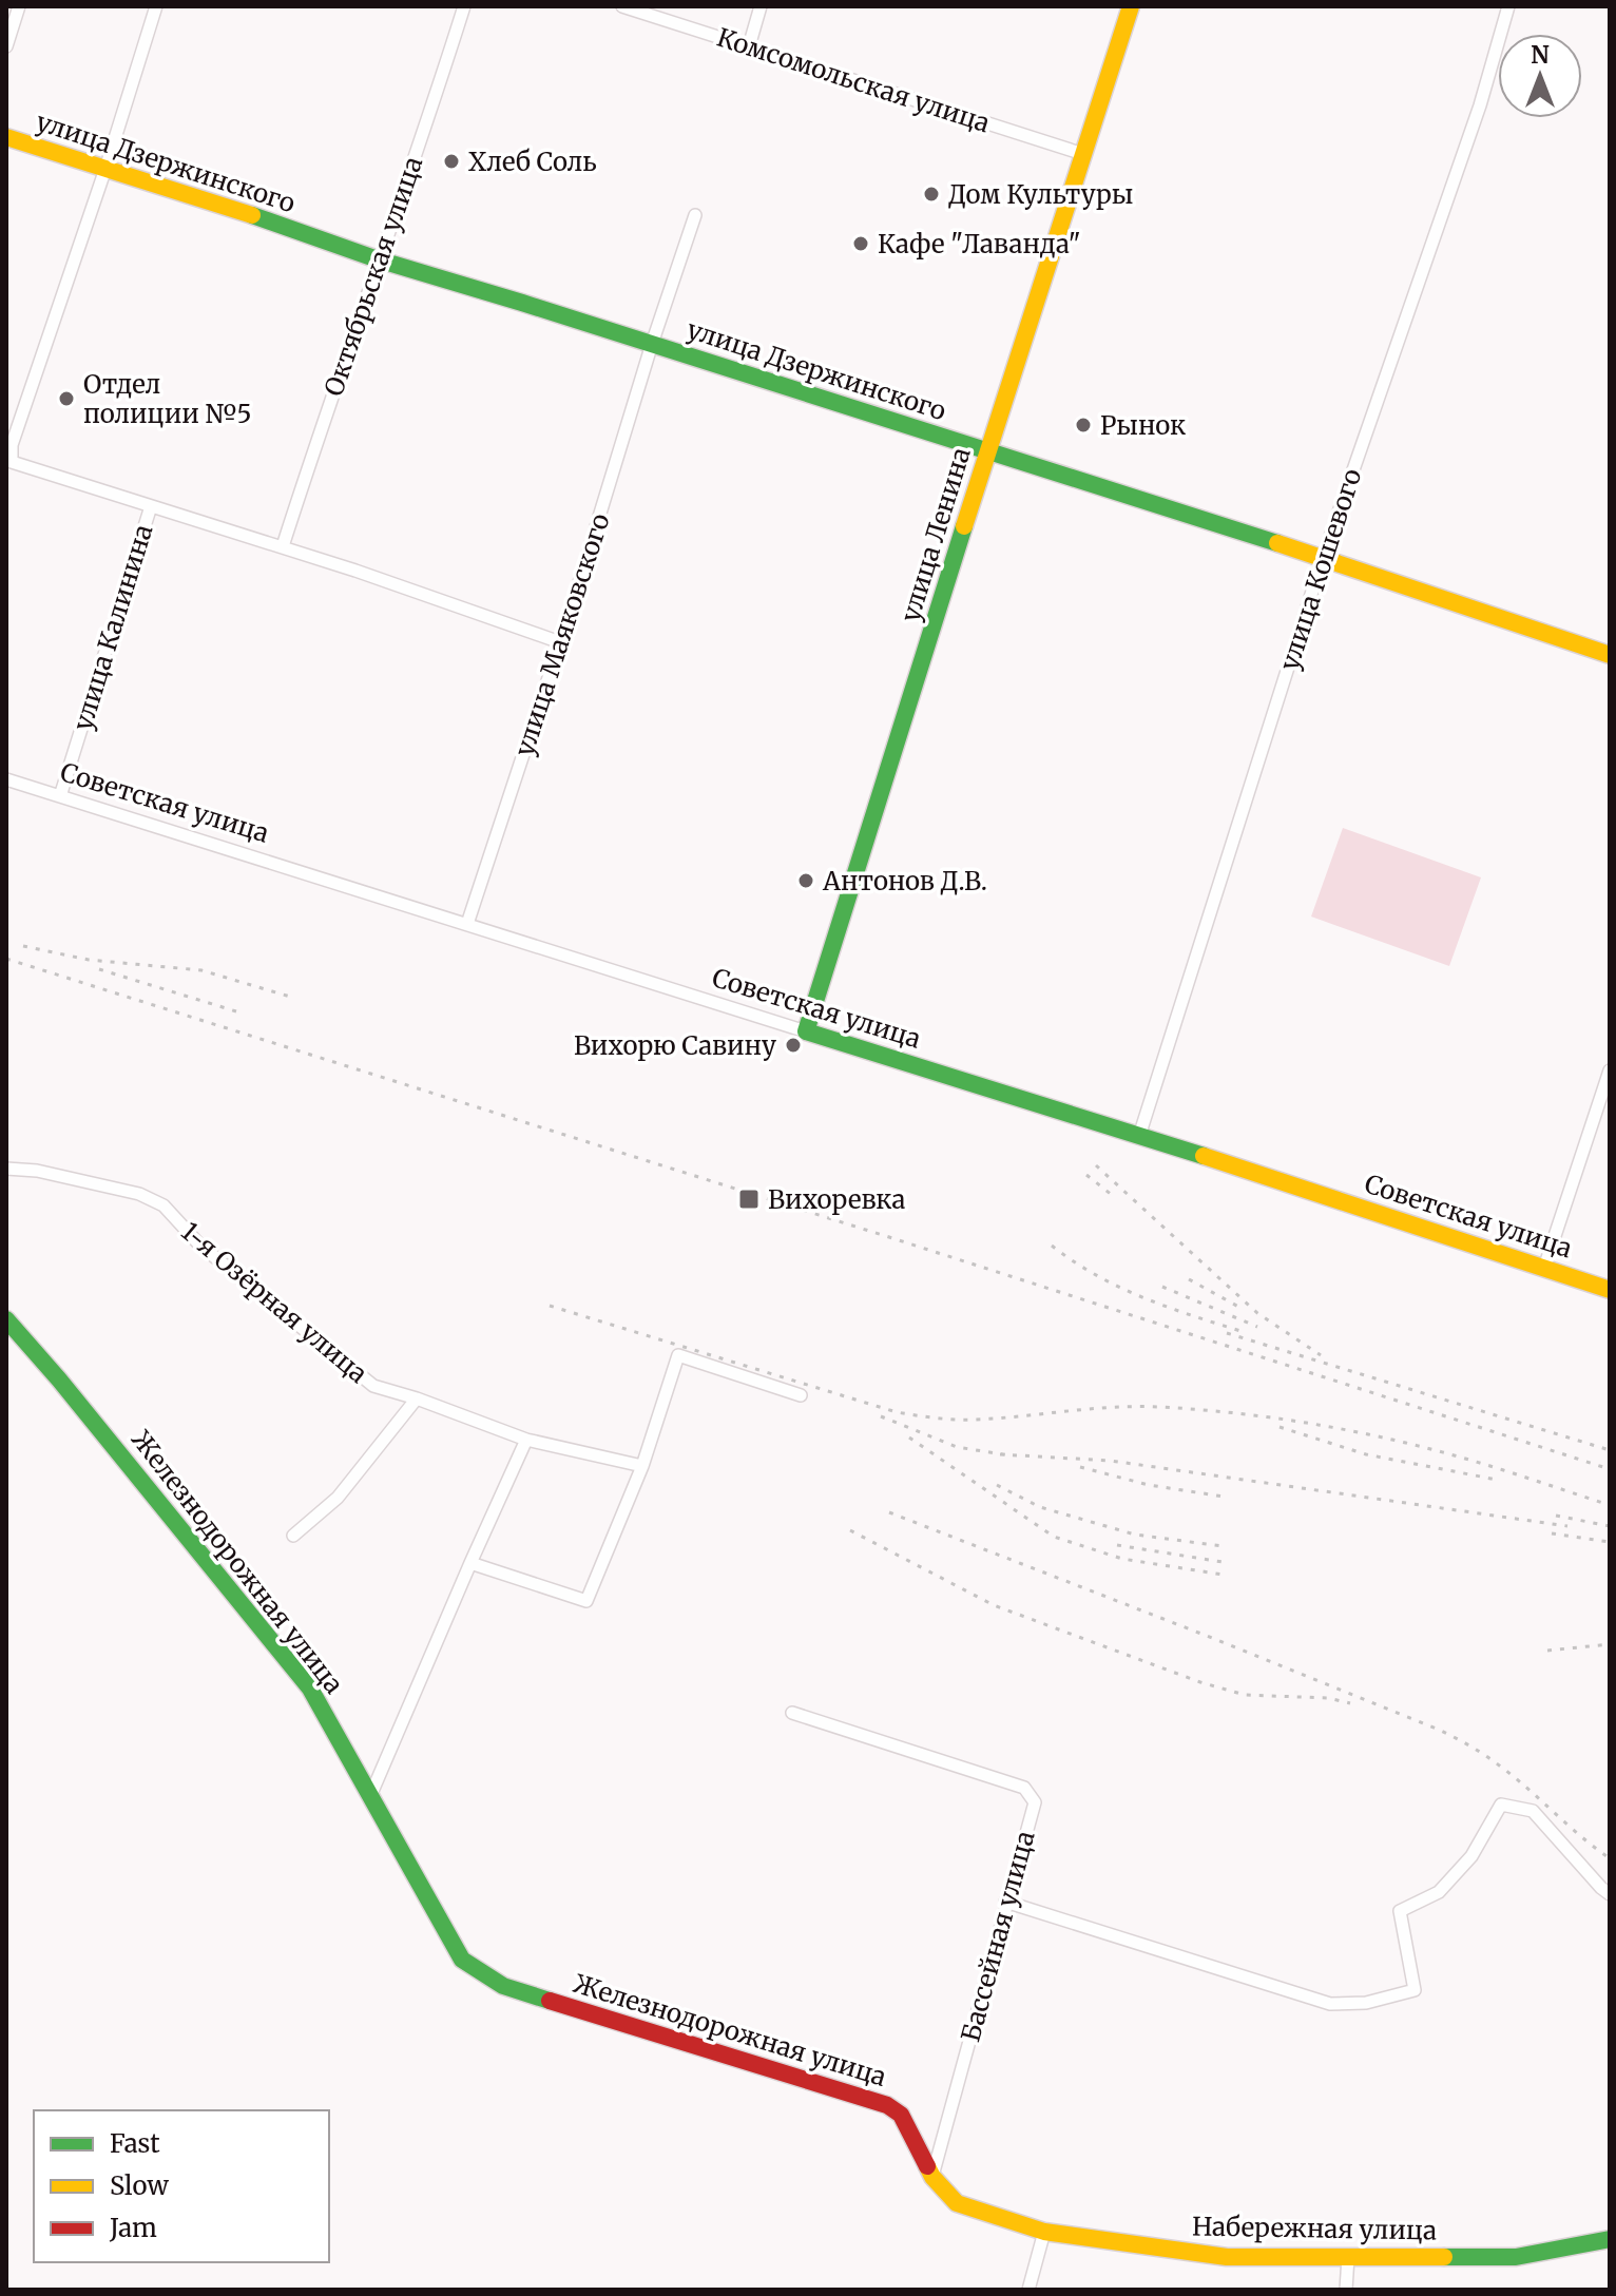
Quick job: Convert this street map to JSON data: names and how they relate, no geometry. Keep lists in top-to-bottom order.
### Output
{
  "streets": {
    "street": [
      "Комсомольская улица",
      "улица Дзержинского",
      "Октябрьская улица",
      "улица Ленина",
      "улица Кошевого",
      "улица Калинина",
      "улица Маяковского",
      "Советская улица",
      "1-я Озёрная улица",
      "Железнодорожная улица",
      "Бассейная улица",
      "Набережная улица"
    ]
  },
  "crossings": [
    ["Комсомольская улица", "улица Ленина"],
    ["улица Дзержинского", "Октябрьская улица"],
    ["улица Дзержинского", "улица Ленина"],
    ["улица Дзержинского", "улица Кошевого"],
    ["улица Дзержинского", "улица Маяковского"],
    ["улица Ленина", "Советская улица"],
    ["улица Кошевого", "Советская улица"],
    ["улица Калинина", "Советская улица"],
    ["улица Маяковского", "Советская улица"],
    ["Железнодорожная улица", "Бассейная улица"],
    ["Железнодорожная улица", "Набережная улица"],
    ["Бассейная улица", "Набережная улица"]
  ],
  "places": {
    "other": [
      "Хлеб Соль",
      "Дом Культуры",
      "Кафе \"Лаванда\"",
      "Отдел полиции №5",
      "Рынок",
      "Антонов Д.В.",
      "Вихорю Савину"
    ],
    "transit": ["Вихоревка"]
  },
  "legend": ["Fast", "Slow", "Jam"],
  "north": "top"
}
